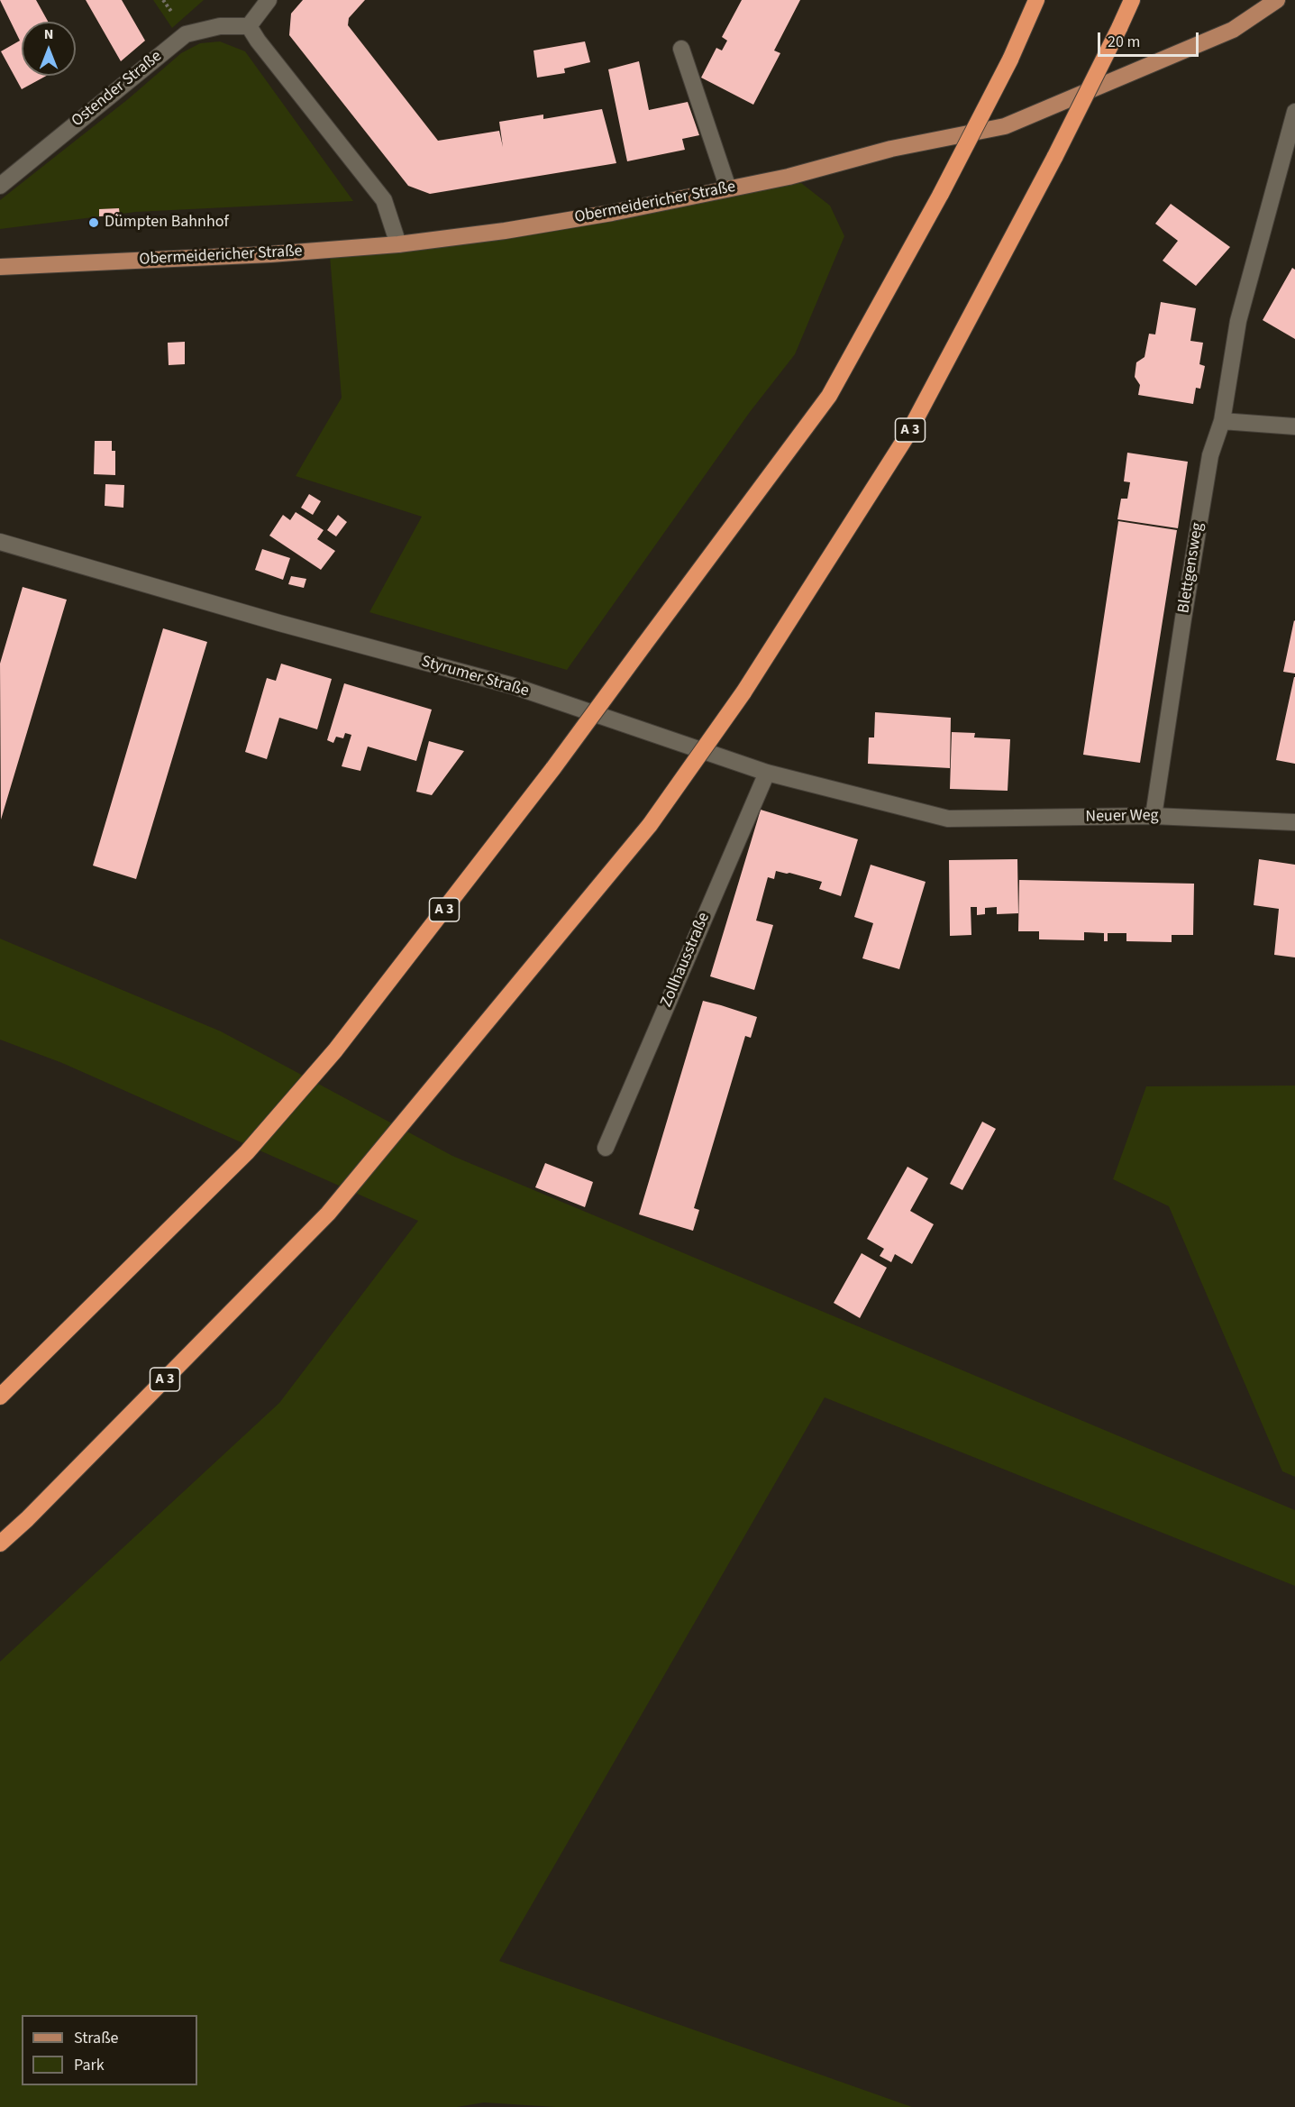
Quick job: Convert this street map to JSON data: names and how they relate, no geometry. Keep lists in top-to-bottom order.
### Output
{
  "streets": {
    "highway": ["A 3"],
    "main road": ["Obermeidericher Straße"],
    "street": [
      "Ostender Straße",
      "Blettgensweg",
      "Styrumer Straße",
      "Neuer Weg",
      "Zollhausstraße"
    ]
  },
  "crossings": [
    ["Blettgensweg", "Neuer Weg"],
    ["Styrumer Straße", "Neuer Weg"],
    ["Styrumer Straße", "Zollhausstraße"]
  ],
  "places": ["Dümpten Bahnhof"],
  "legend": ["Straße", "Park"],
  "scale_bar": "20 m",
  "north": "top"
}
